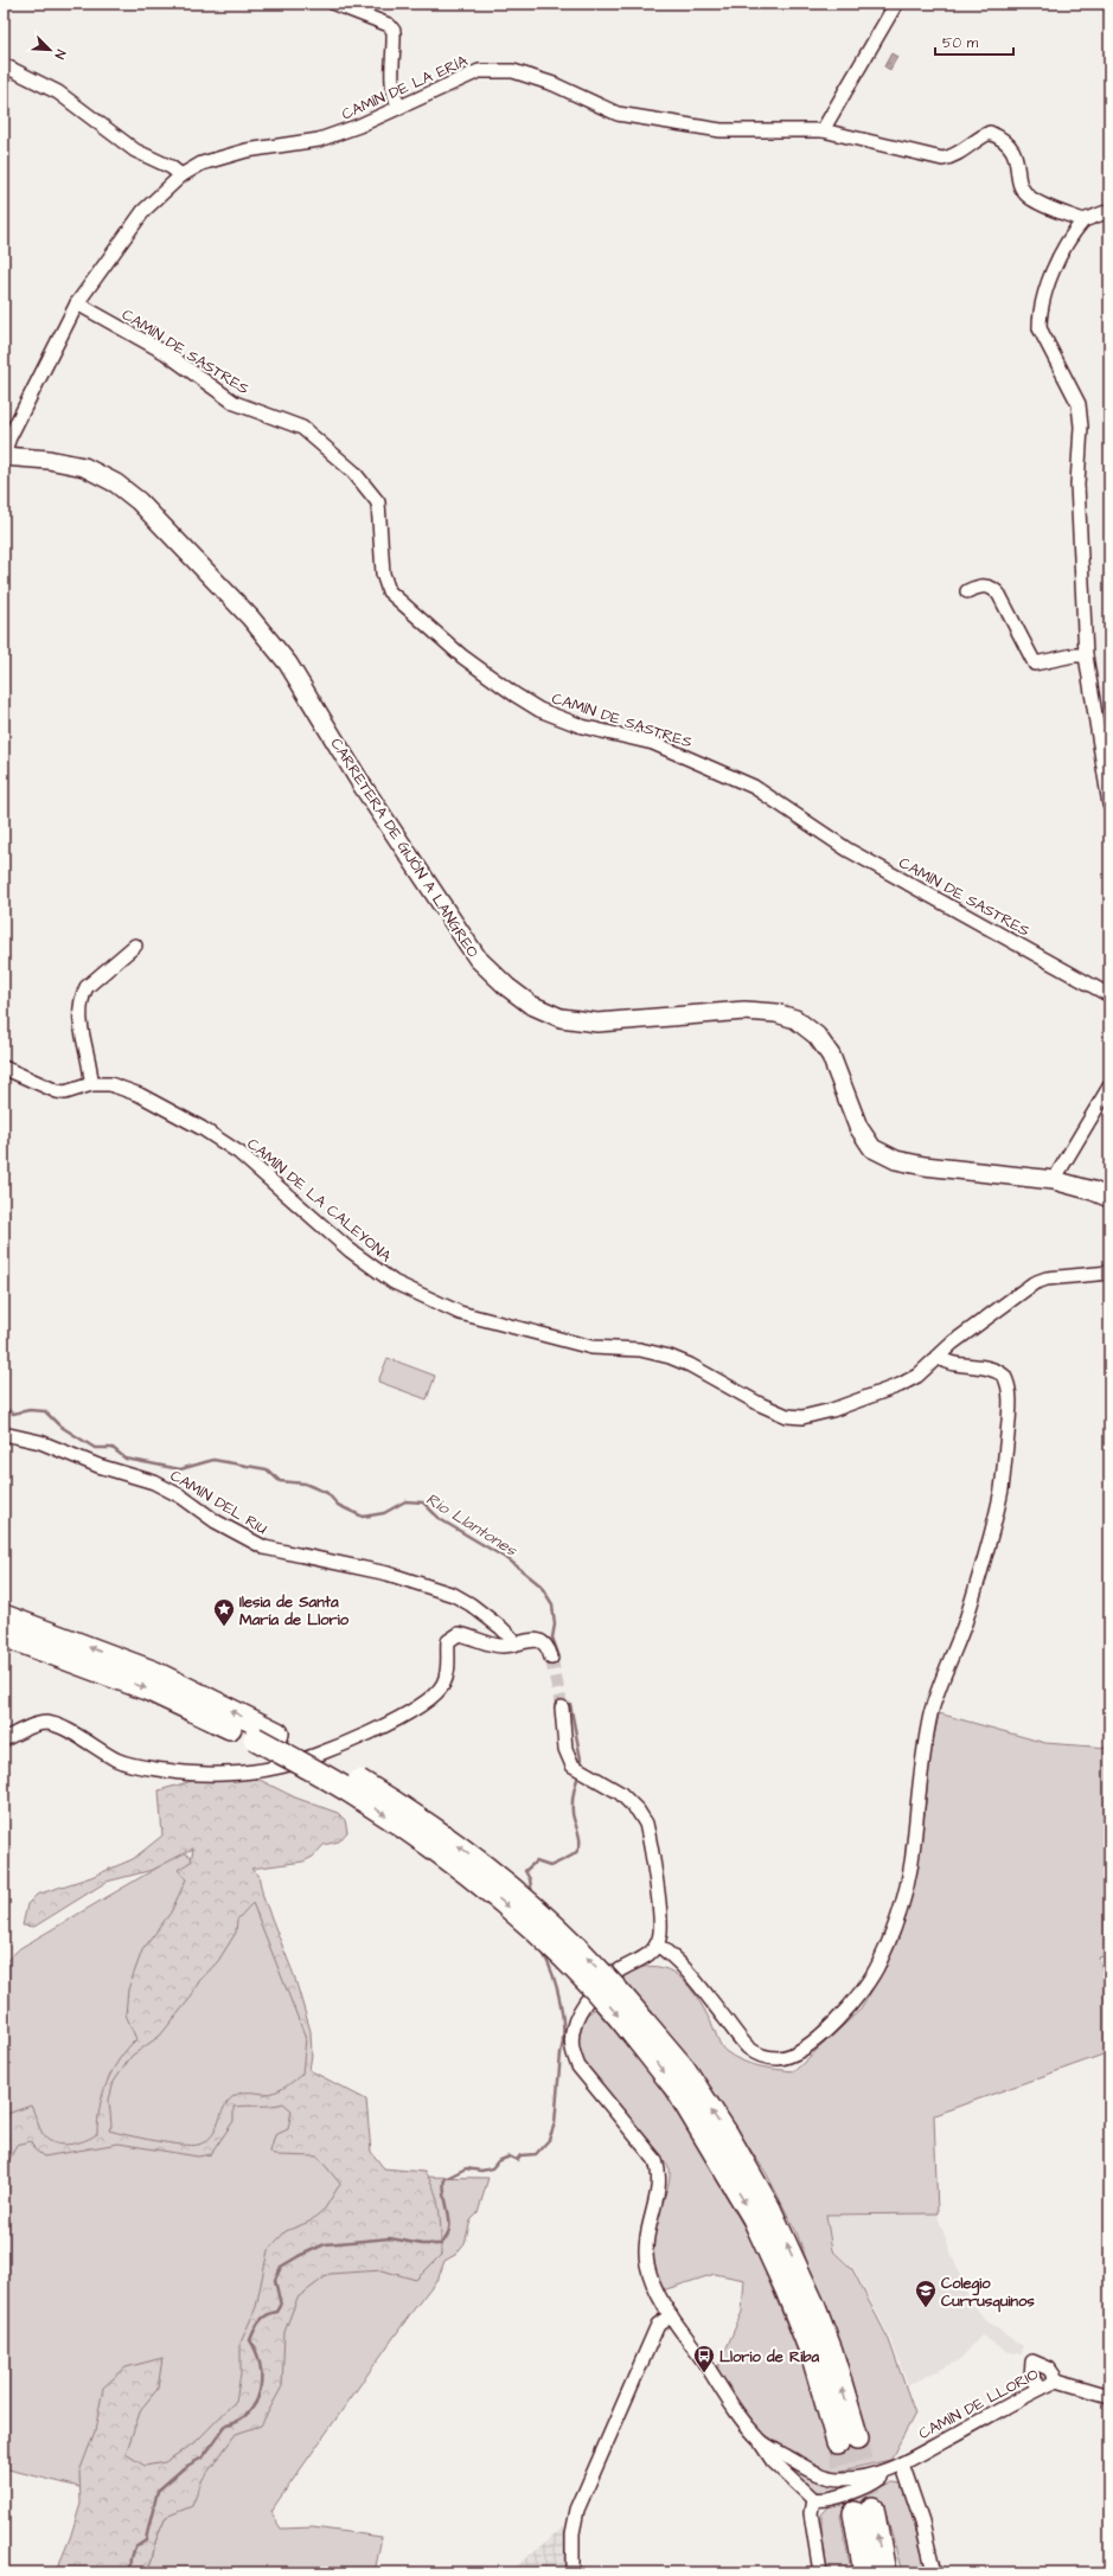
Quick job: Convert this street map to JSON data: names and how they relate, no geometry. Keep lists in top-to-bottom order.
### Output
{
  "streets": {
    "street": [
      "CAMÍN DE LA ERÍA",
      "CAMÍN DE SASTRES",
      "CARRETERA DE GIJÓN A LANGREO",
      "CAMÍN DE LA CALEYONA",
      "CAMÍN DEL RIU",
      "CAMÍN DE LLORIO"
    ]
  },
  "crossings": [
    ["CAMÍN DE LA ERÍA", "CAMÍN DE SASTRES"],
    ["CAMÍN DE LA ERÍA", "CARRETERA DE GIJÓN A LANGREO"]
  ],
  "water": ["Rio Llantones"],
  "places": {
    "place": ["Ilesia de Santa María de Llorio"],
    "school or university": ["Colegio Currusquinos"],
    "bus stop": ["Llorio de Riba"]
  },
  "scale_bar": "50 m",
  "north": "bottom right"
}
